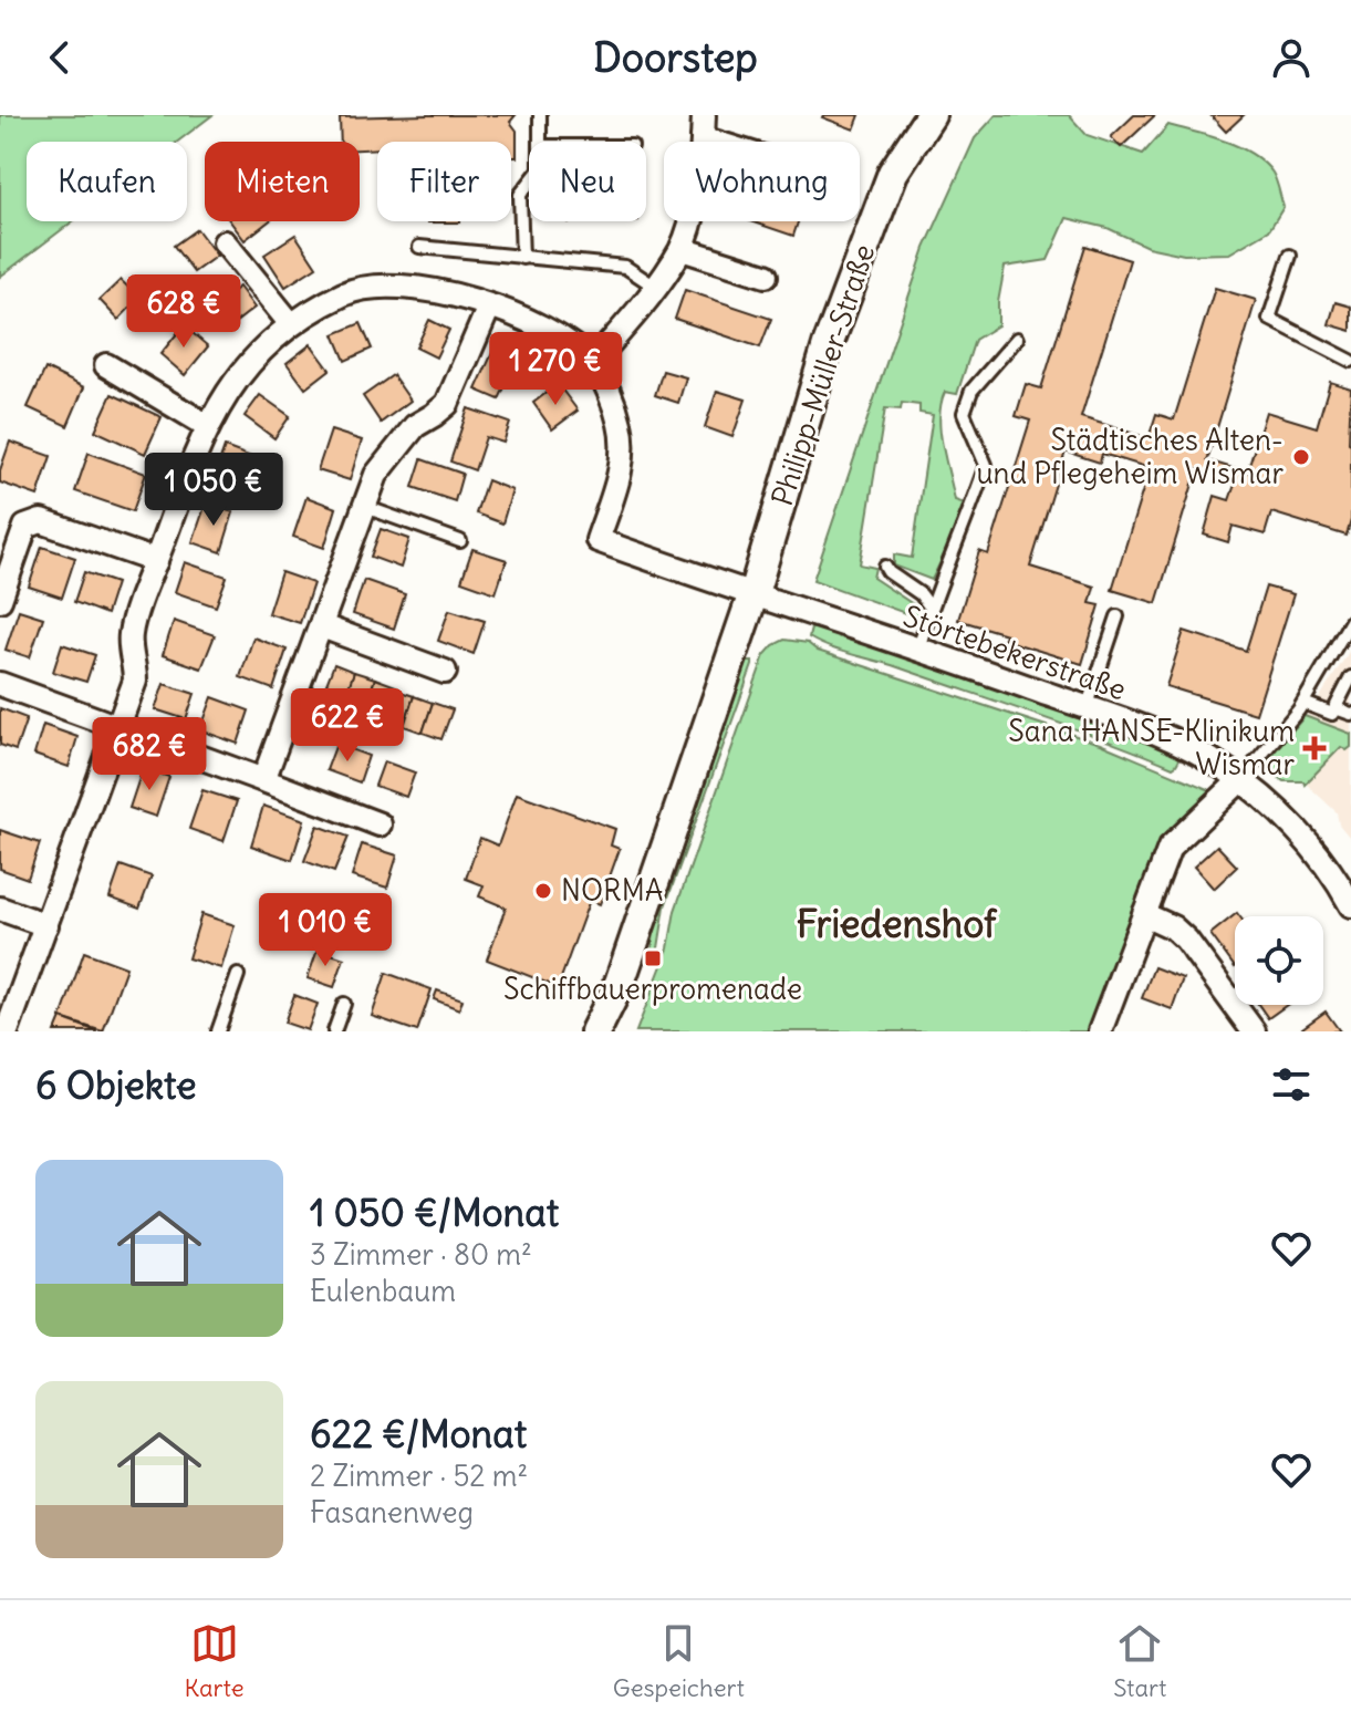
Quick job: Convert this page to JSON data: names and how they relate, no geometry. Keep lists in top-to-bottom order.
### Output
{
  "streets": {
    "street": ["Philipp-Müller-Straße", "Störtebekerstraße"]
  },
  "crossings": [
    ["Philipp-Müller-Straße", "Störtebekerstraße"]
  ],
  "districts": ["Friedenshof"],
  "places": {
    "other": ["Städtisches Alten- und Pflegeheim Wismar", "NORMA"],
    "health": ["Sana HANSE-Klinikum Wismar"],
    "transit": ["Schiffbauerpromenade"]
  },
  "page": {
    "header": "Doorstep",
    "chip": [
      "Kaufen",
      "Mieten",
      "Filter",
      "Neu",
      "Wohnung"
    ],
    "price": [
      "628 €",
      "1 270 €",
      "1 050 €",
      "622 €",
      "682 €",
      "1 010 €"
    ],
    "heading": "6 Objekte",
    "list": [
      {
        "name": "1 050 €/Monat",
        "note": "3 Zimmer · 80 m² · Eulenbaum"
      },
      {
        "name": "622 €/Monat",
        "note": "2 Zimmer · 52 m² · Fasanenweg"
      }
    ],
    "tabs": ["Karte", "Gespeichert", "Start"]
  }
}
